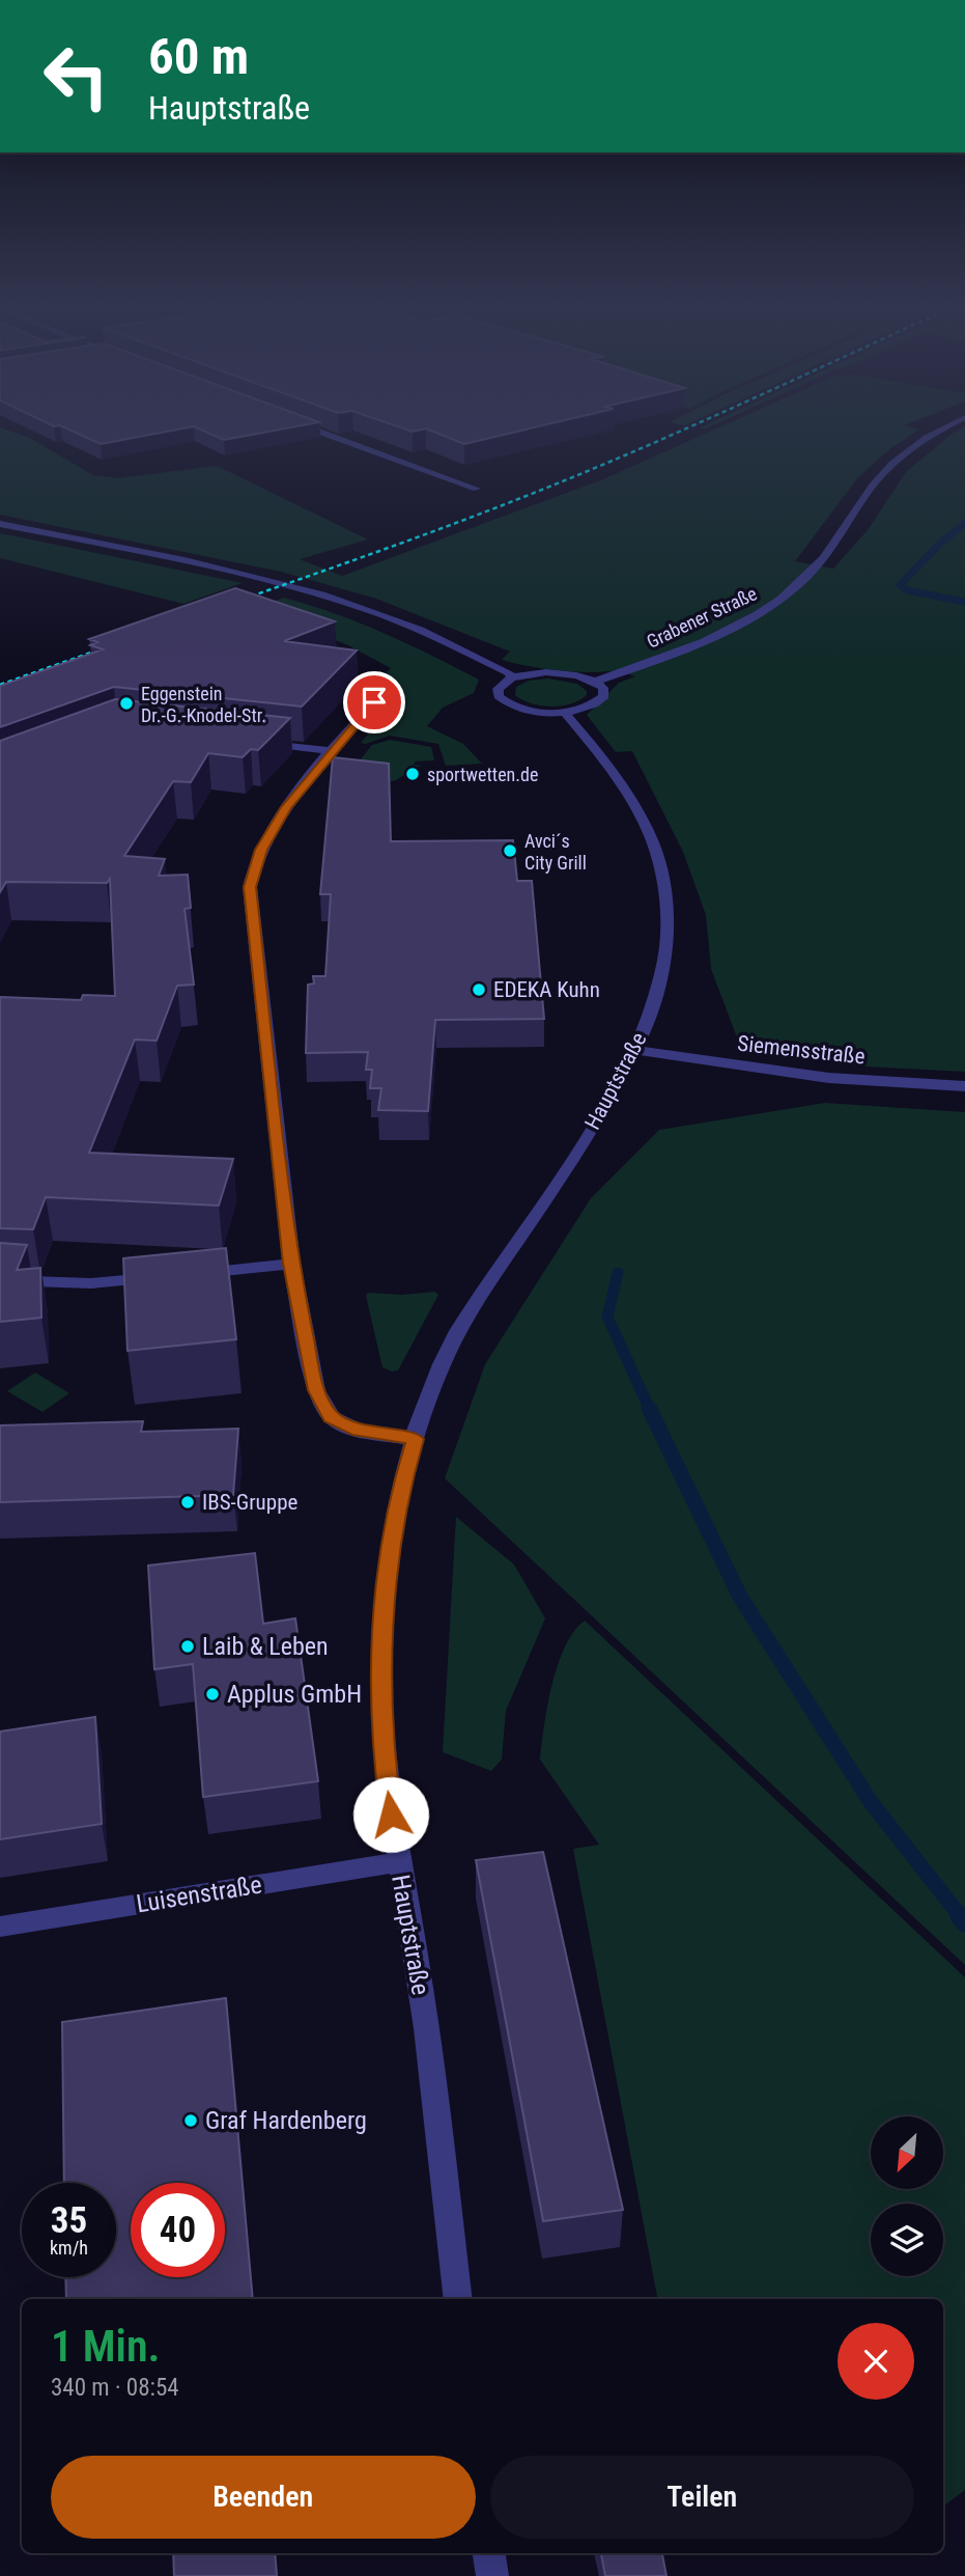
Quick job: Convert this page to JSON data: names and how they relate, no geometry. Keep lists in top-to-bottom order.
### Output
{
  "streets": {
    "street": [
      "Grabener Straße",
      "Siemensstraße",
      "Hauptstraße",
      "Luisenstraße"
    ]
  },
  "crossings": [
    ["Siemensstraße", "Hauptstraße"],
    ["Hauptstraße", "Luisenstraße"]
  ],
  "places": [
    "Eggenstein Dr.-G.-Knodel-Str.",
    "sportwetten.de",
    "Avci´s City Grill",
    "EDEKA Kuhn",
    "IBS-Gruppe",
    "Laib & Leben",
    "Applus GmbH",
    "Graf Hardenberg"
  ],
  "north": "bottom left",
  "page": {
    "turn": ["60 m", "Hauptstraße"],
    "speed": "35 km/h",
    "limit": "40",
    "heading": ["1 Min.", "340 m · 08:54"],
    "buttons": ["Beenden", "Teilen"]
  }
}
